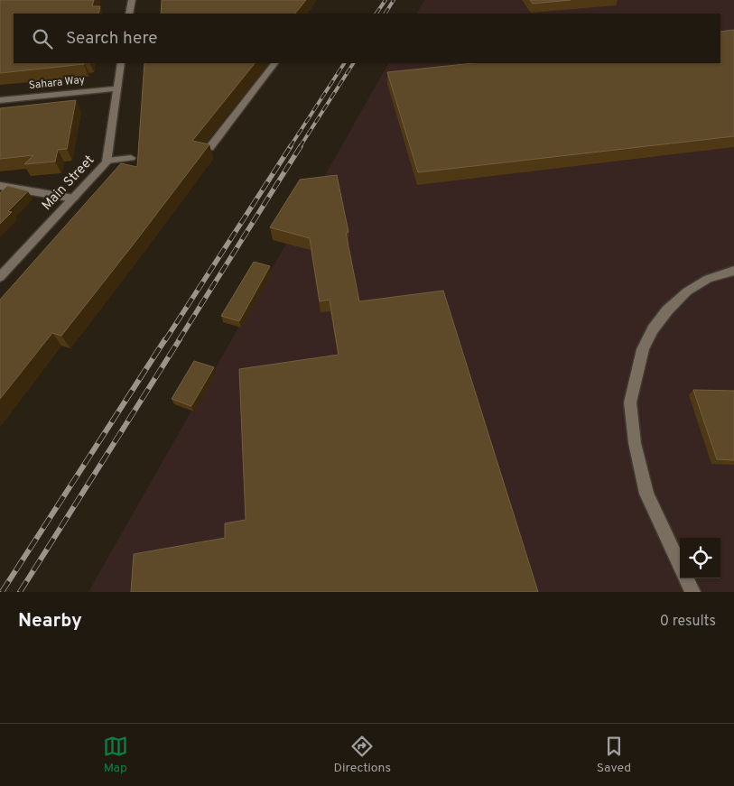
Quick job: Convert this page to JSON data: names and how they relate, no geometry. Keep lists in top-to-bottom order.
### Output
{
  "streets": {
    "street": ["Sahara Way", "Main Street"]
  },
  "crossings": [
    ["Sahara Way", "Main Street"]
  ],
  "page": {
    "search": "Search here",
    "heading": ["Nearby", "0 results"],
    "nav": ["Map", "Directions", "Saved"]
  }
}
